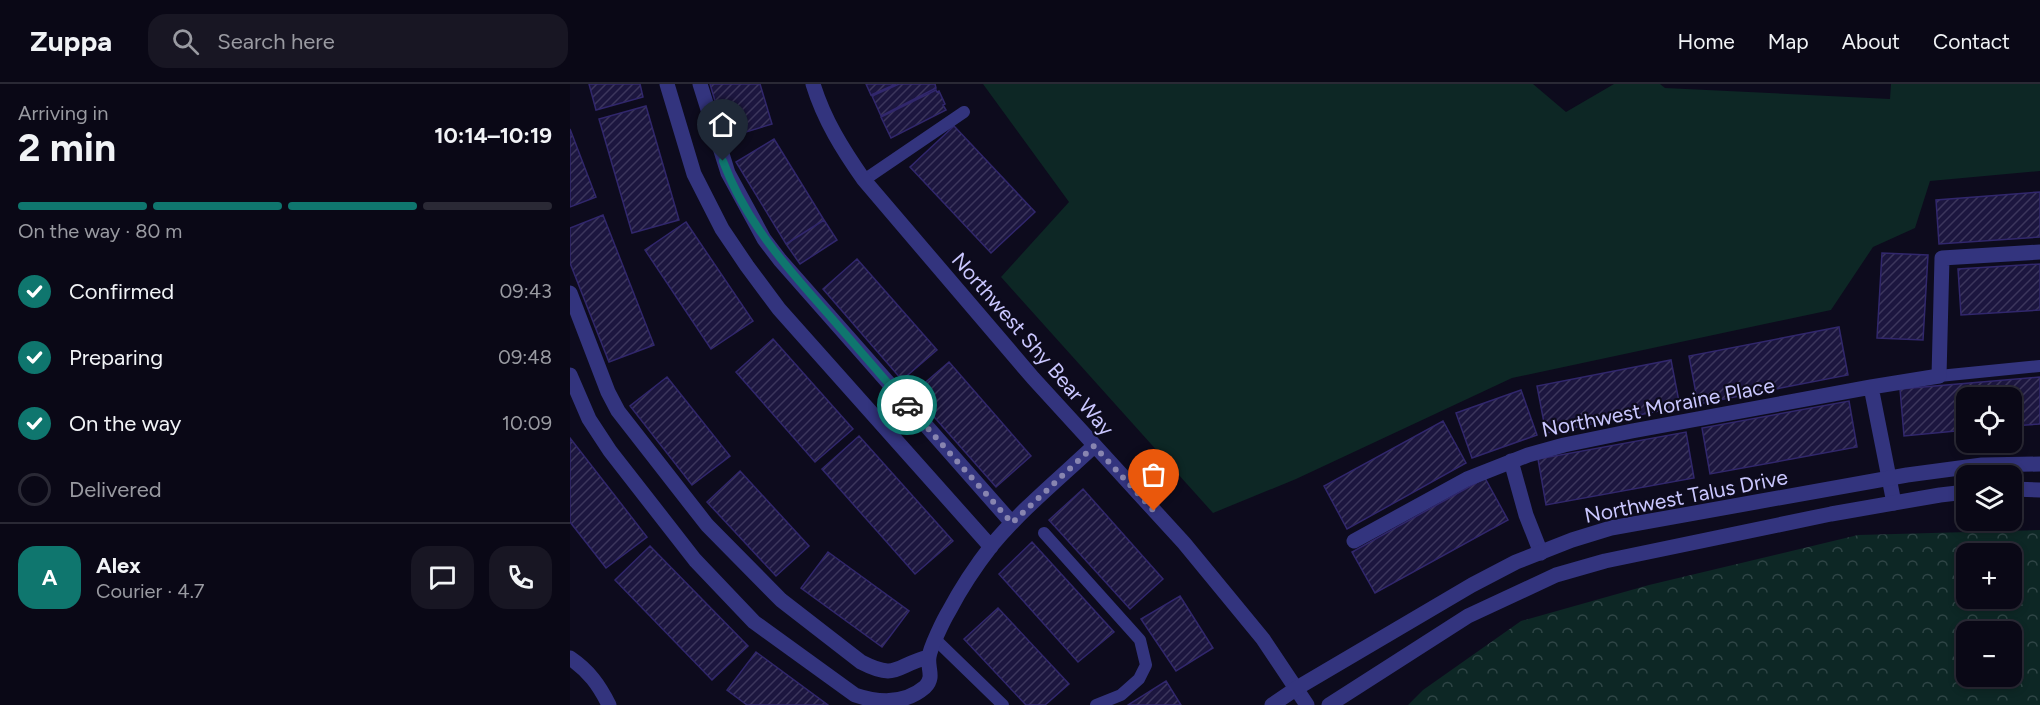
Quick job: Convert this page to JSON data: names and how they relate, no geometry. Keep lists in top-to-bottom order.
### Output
{
  "streets": {
    "street": ["Northwest Shy Bear Way", "Northwest Moraine Place", "Northwest Talus Drive"]
  },
  "crossings": [
    ["Northwest Shy Bear Way", "Northwest Talus Drive"]
  ],
  "page": {
    "header": "Zuppa",
    "search": "Search here",
    "nav": [
      "Home",
      "Map",
      "About",
      "Contact"
    ],
    "heading": ["2 min", "Arriving in", "10:14–10:19"],
    "panel": ["Alex", "Courier · 4.7"],
    "bar": "On the way · 80 m",
    "list": [
      ["Confirmed", "09:43"],
      ["Preparing", "09:48"],
      ["On the way", "10:09"],
      "Delivered"
    ],
    "map_buttons": ["+", "−"],
    "round": "A"
  }
}
